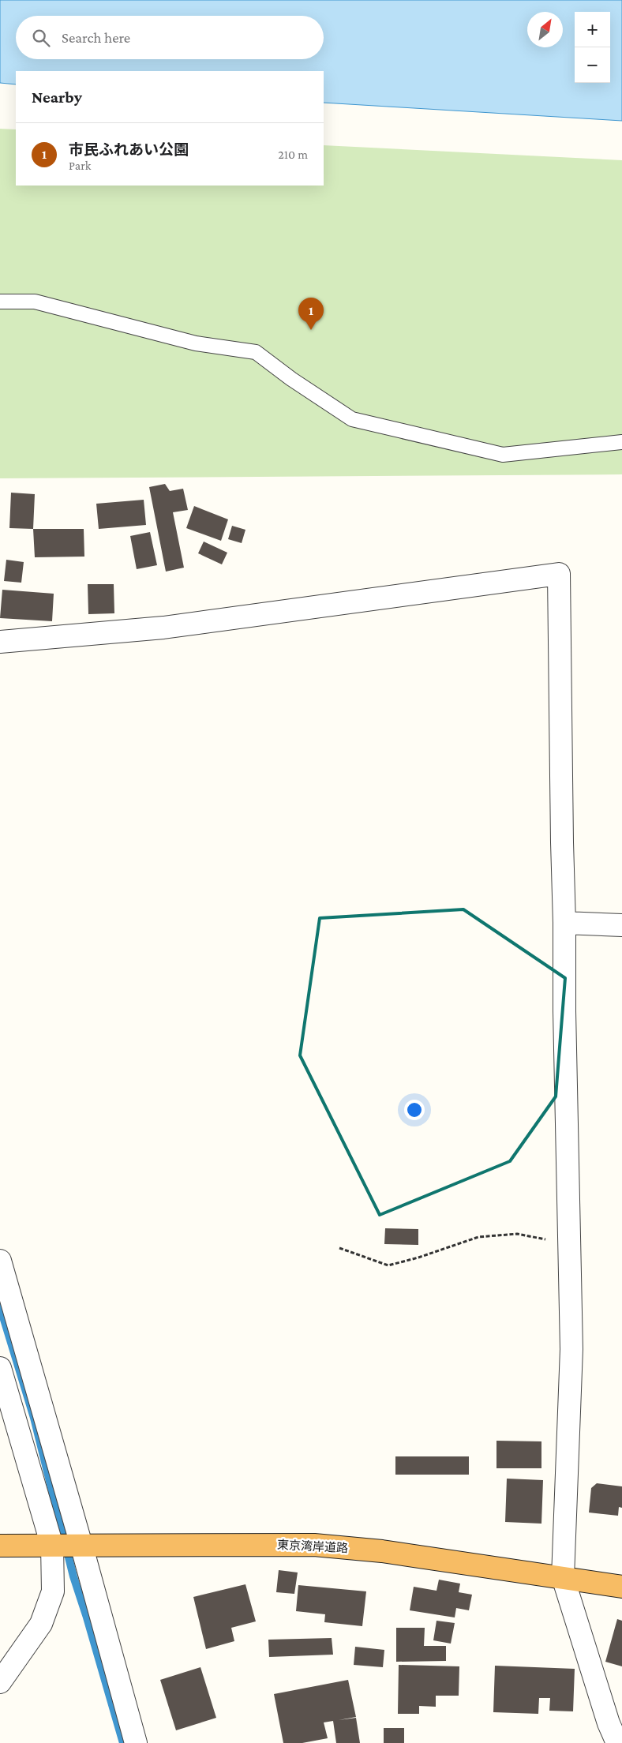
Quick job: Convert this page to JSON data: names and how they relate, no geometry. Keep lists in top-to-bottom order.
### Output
{
  "streets": {
    "highway": ["東京湾岸道路"]
  },
  "north": "top right",
  "page": {
    "map_buttons": ["+", "−"],
    "search": "Search here",
    "heading": "Nearby",
    "list": [
      {
        "mark": "1",
        "name": "市民ふれあい公園",
        "note": "Park",
        "value": "210 m"
      }
    ],
    "pins": "1"
  }
}
